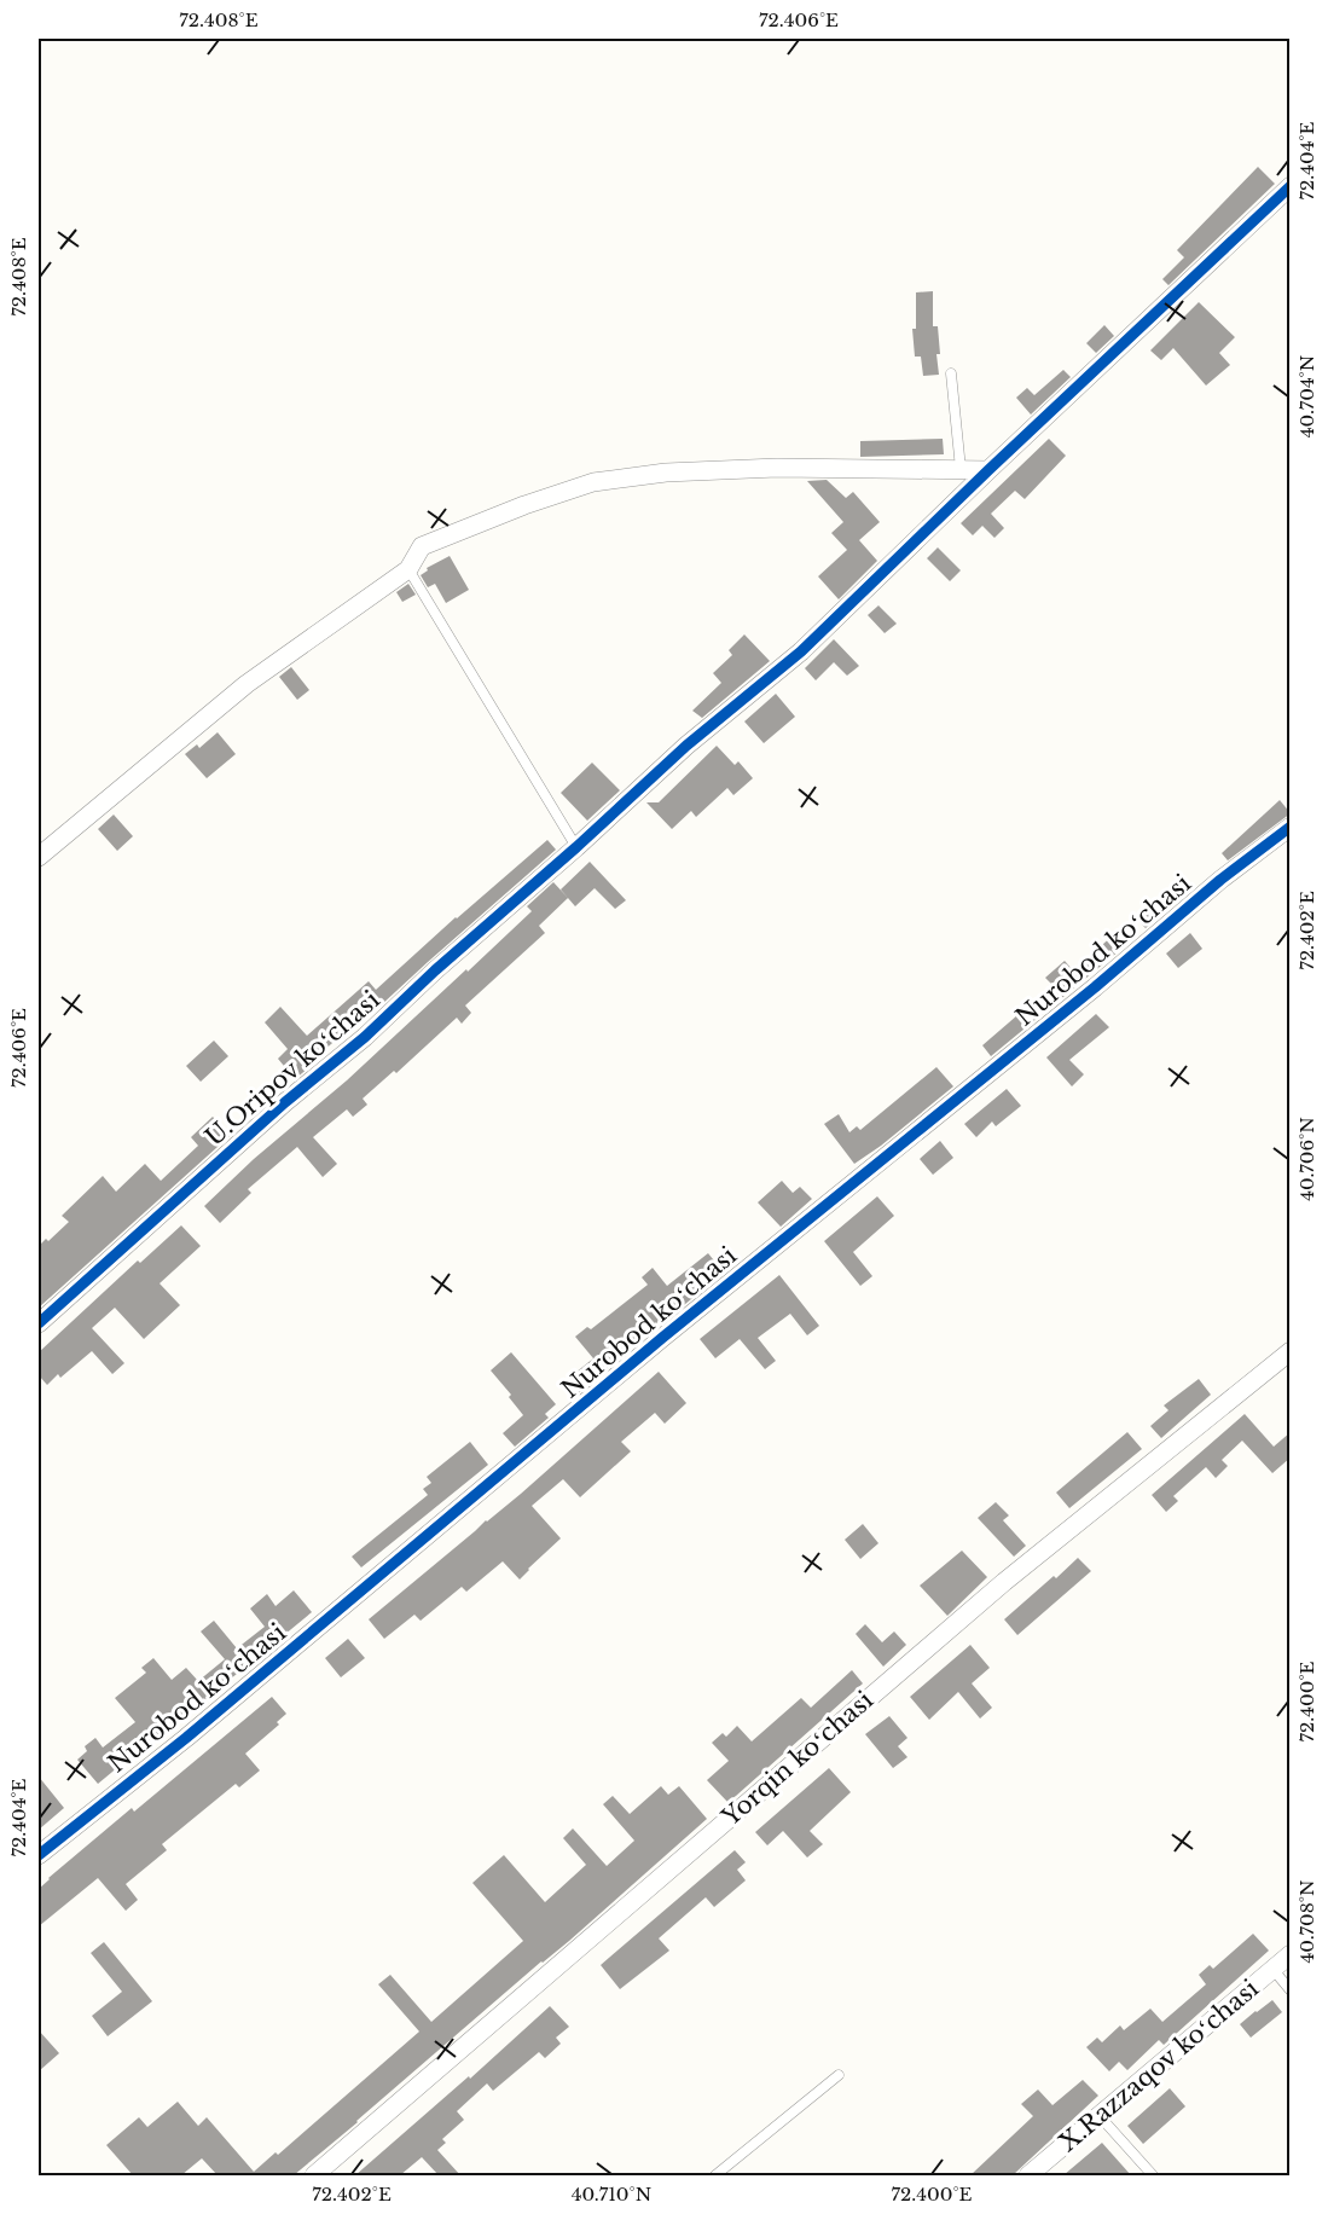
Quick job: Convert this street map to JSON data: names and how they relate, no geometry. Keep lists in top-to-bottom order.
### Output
{
  "streets": {
    "street": [
      "Nurobod koʻchasi",
      "U.Oripov koʻchasi",
      "Yorqin koʻchasi",
      "X.Razzaqov koʻchasi"
    ]
  },
  "coordinates": [
    "72.408°E",
    "72.406°E",
    "72.404°E",
    "40.704°N",
    "72.402°E",
    "40.706°N",
    "72.400°E",
    "40.708°N",
    "40.710°N"
  ]
}
